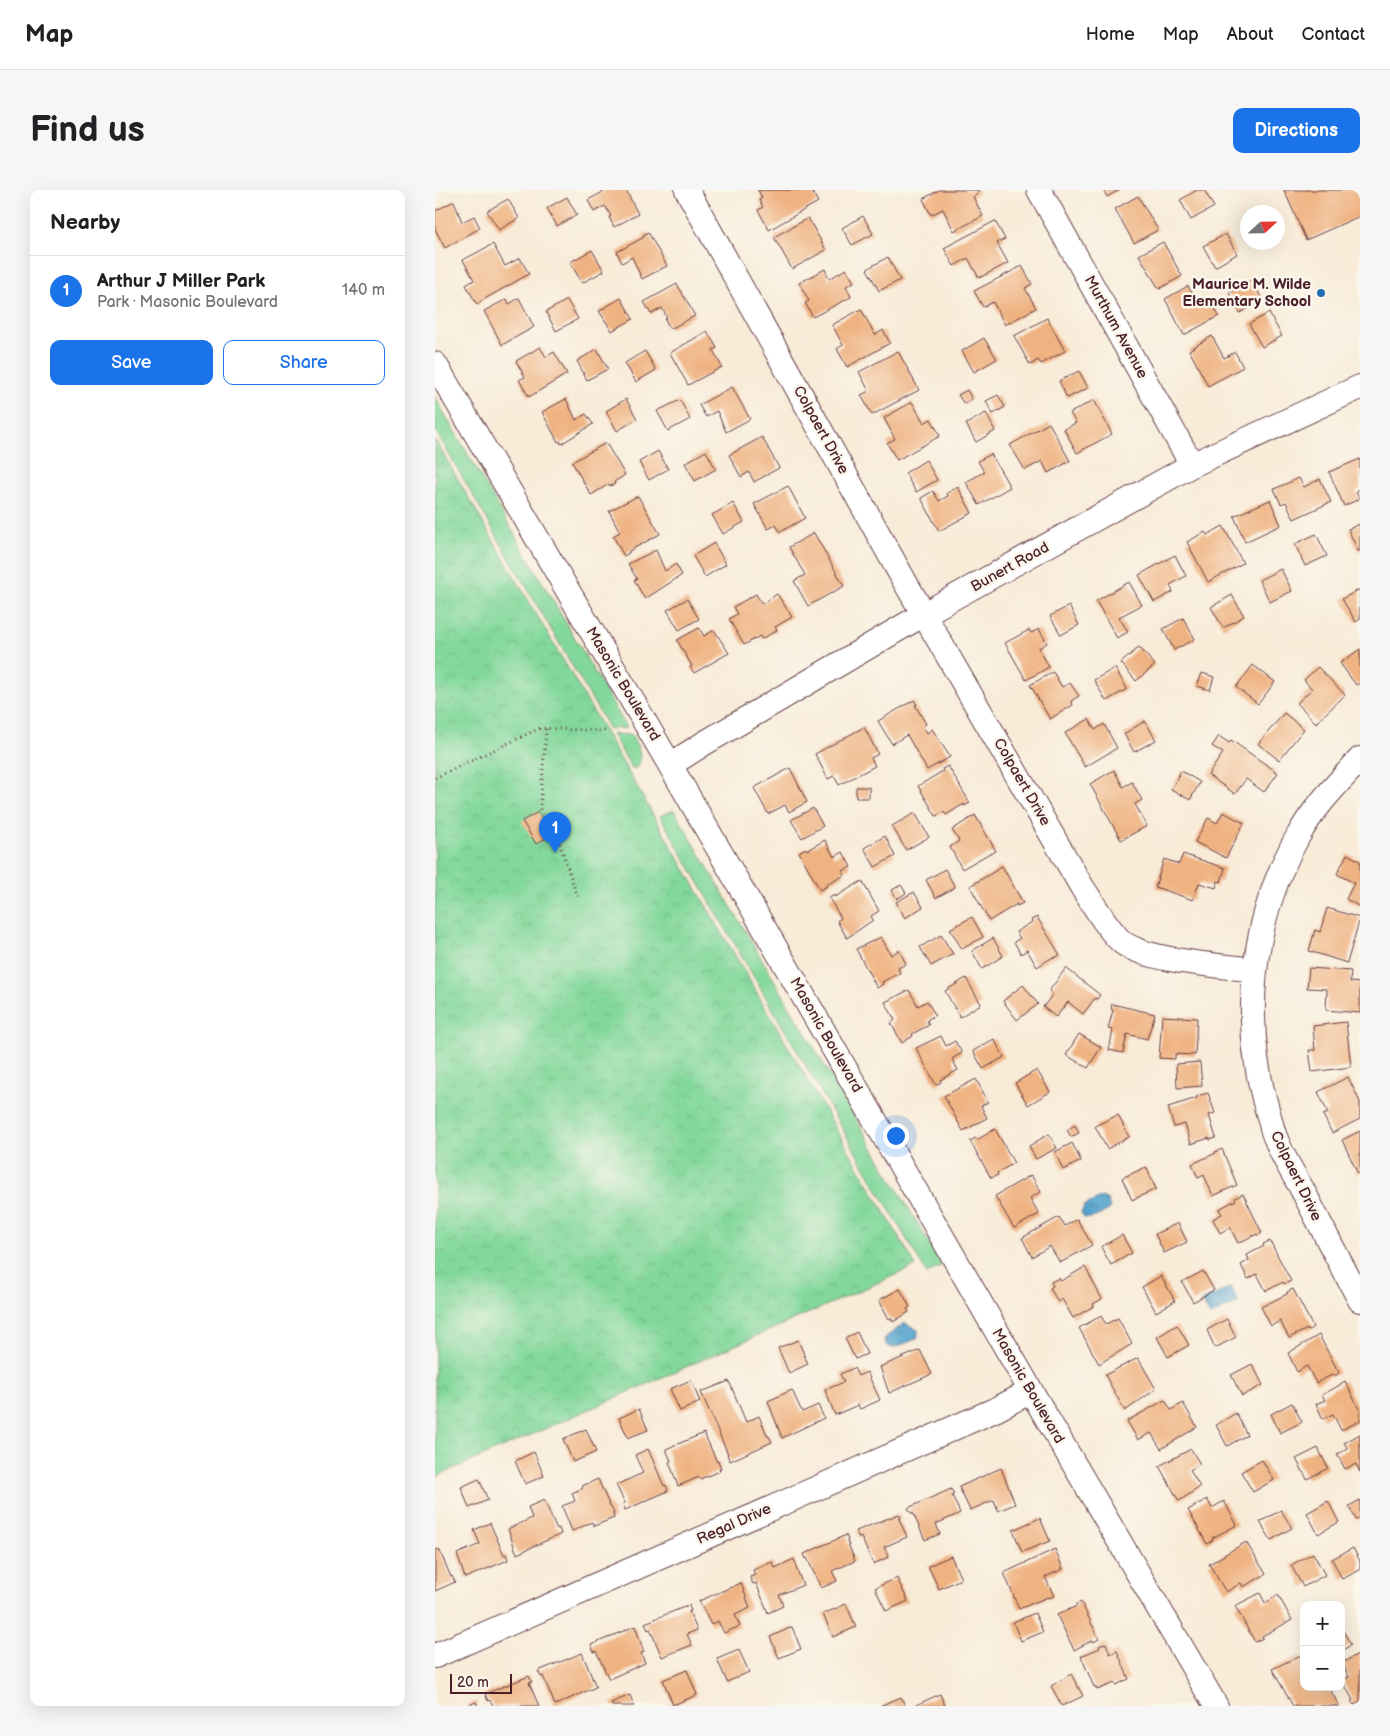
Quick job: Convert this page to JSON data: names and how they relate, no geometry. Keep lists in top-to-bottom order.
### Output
{
  "streets": {
    "street": [
      "Murthum Avenue",
      "Colpaert Drive",
      "Bunert Road",
      "Masonic Boulevard",
      "Regal Drive"
    ]
  },
  "crossings": [
    ["Murthum Avenue", "Bunert Road"],
    ["Colpaert Drive", "Bunert Road"],
    ["Bunert Road", "Masonic Boulevard"],
    ["Masonic Boulevard", "Regal Drive"]
  ],
  "places": ["Maurice M. Wilde Elementary School"],
  "scale_bar": "20 m",
  "north": "right",
  "page": {
    "header": "Map",
    "nav": [
      "Home",
      "Map",
      "About",
      "Contact"
    ],
    "buttons": [
      "Directions",
      ["Save", "Share"]
    ],
    "title": "Find us",
    "heading": "Nearby",
    "list": [
      {
        "mark": "1",
        "name": "Arthur J Miller Park",
        "note": "Park · Masonic Boulevard",
        "value": "140 m"
      }
    ],
    "pins": "1",
    "map_buttons": ["+", "−"],
    "scale": "20 m"
  }
}
